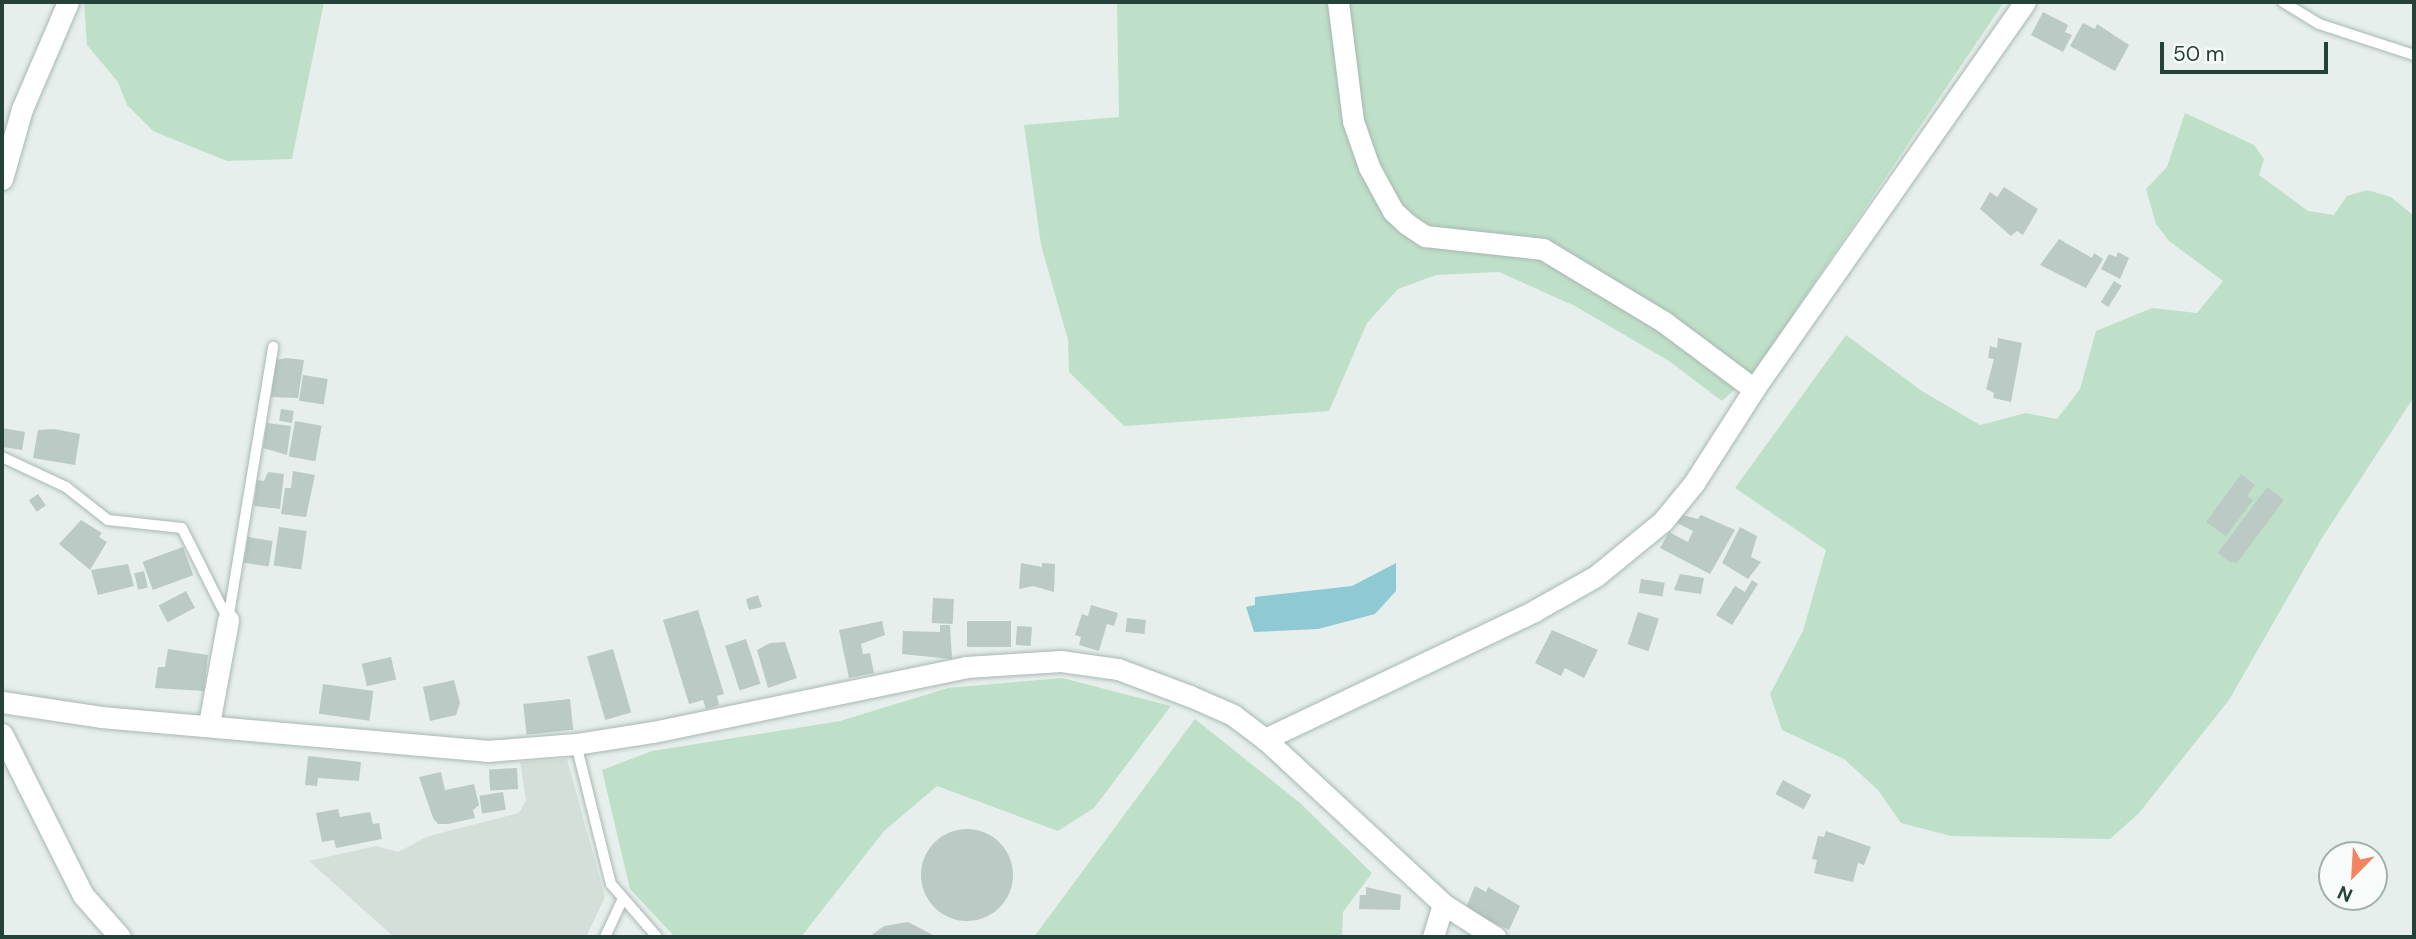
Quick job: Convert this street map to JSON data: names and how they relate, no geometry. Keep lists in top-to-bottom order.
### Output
{
  "scale_bar": "50 m",
  "north": "bottom left"
}
